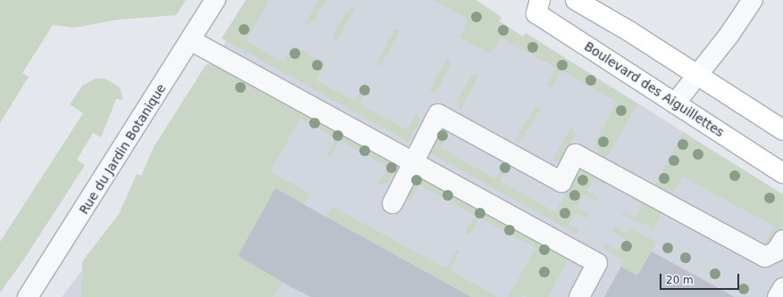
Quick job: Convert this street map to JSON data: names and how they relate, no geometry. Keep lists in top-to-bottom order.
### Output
{
  "streets": {
    "main road": ["Boulevard des Aiguillettes"],
    "street": ["Rue du Jardin Botanique"]
  },
  "scale_bar": "20 m"
}
